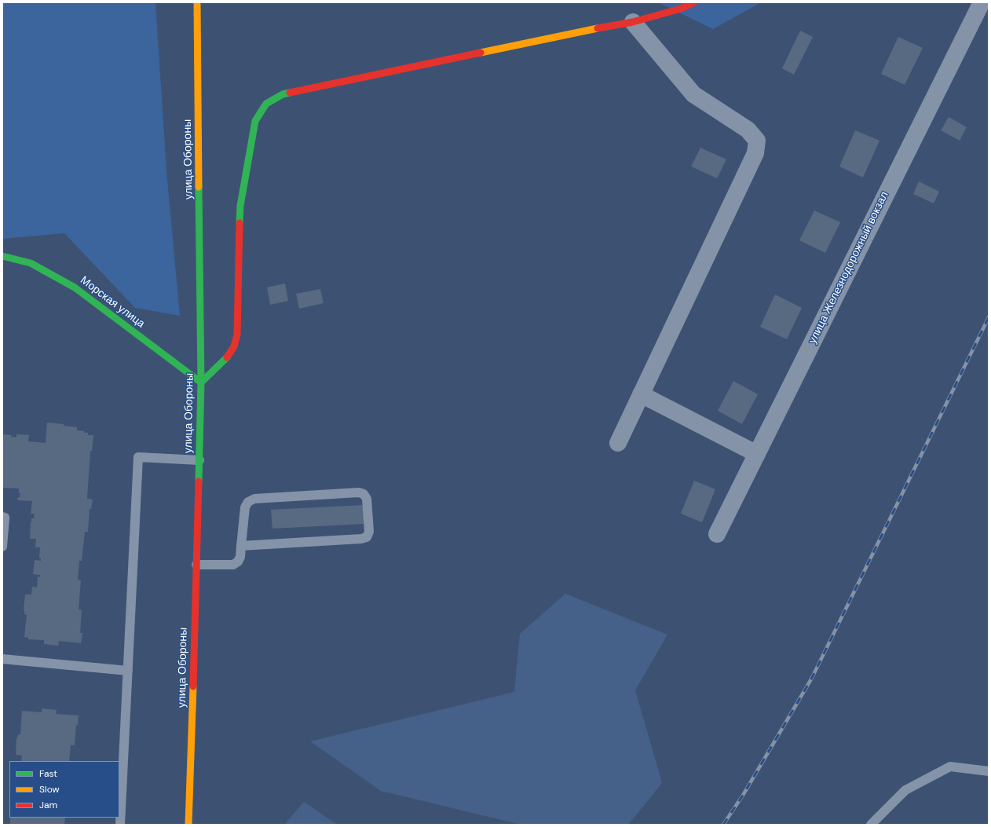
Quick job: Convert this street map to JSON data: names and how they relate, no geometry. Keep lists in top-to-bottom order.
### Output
{
  "streets": {
    "street": ["улица Обороны", "улица Железнодорожный вокзал", "Морская улица"]
  },
  "crossings": [
    ["улица Обороны", "Морская улица"]
  ],
  "legend": ["Fast", "Slow", "Jam"]
}
